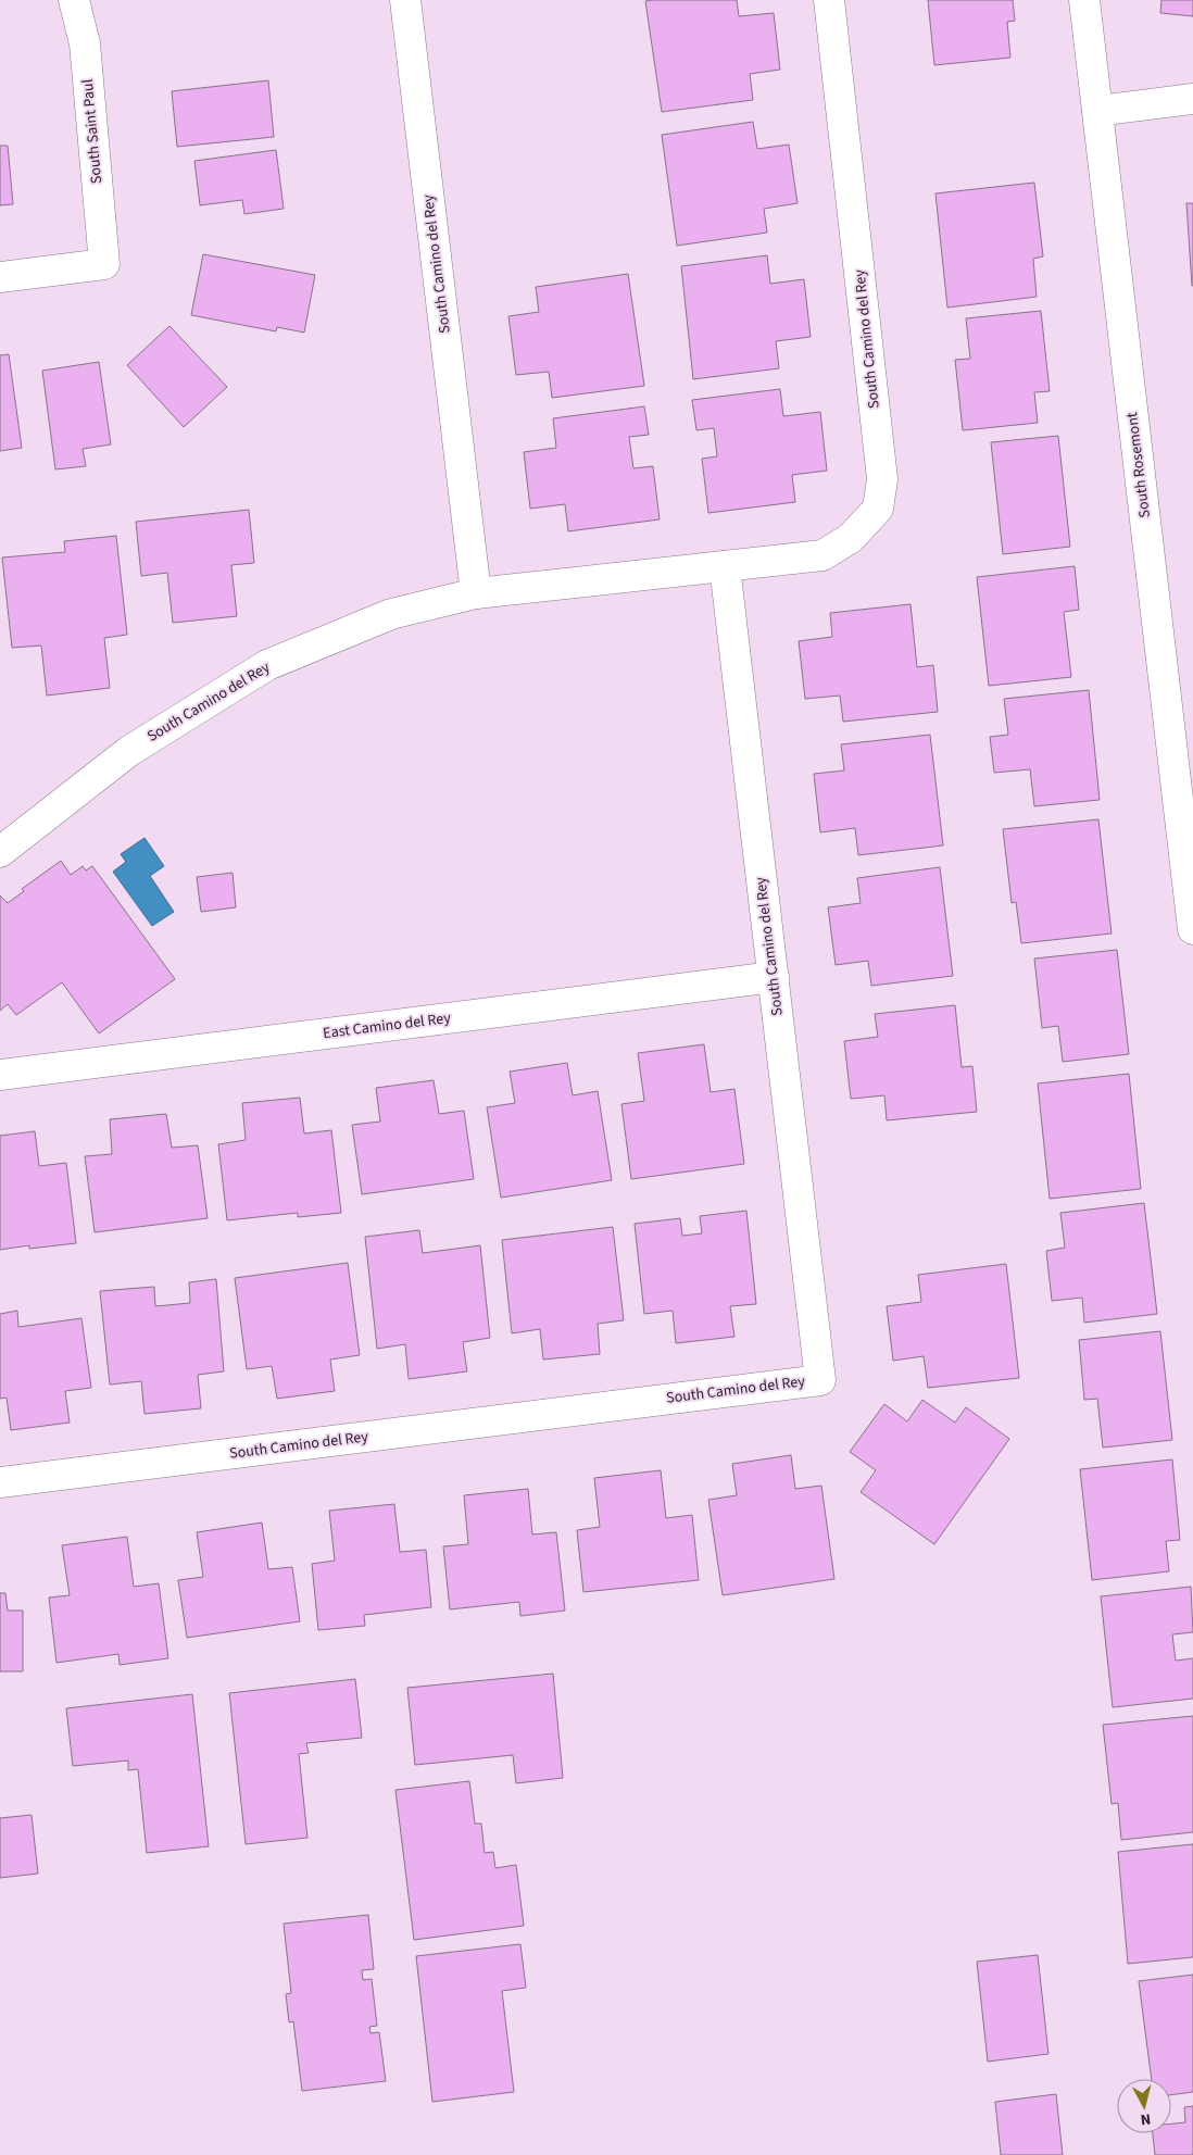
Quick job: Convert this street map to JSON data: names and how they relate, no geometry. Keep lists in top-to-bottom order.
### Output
{
  "streets": {
    "street": [
      "South Saint Paul",
      "South Camino del Rey",
      "South Rosemont",
      "East Camino del Rey"
    ]
  },
  "crossings": [
    ["South Camino del Rey", "East Camino del Rey"]
  ],
  "north": "bottom"
}
